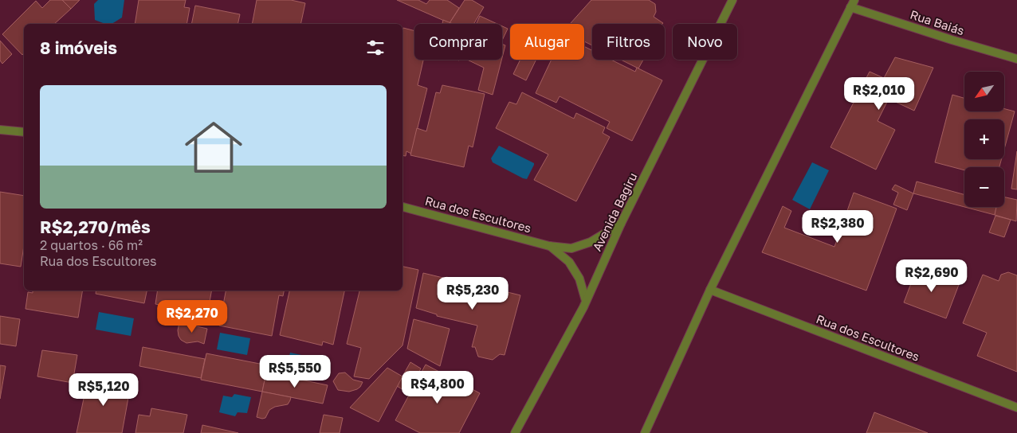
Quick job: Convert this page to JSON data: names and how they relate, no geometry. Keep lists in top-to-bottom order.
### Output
{
  "streets": {
    "street": ["Rua Baiás", "Avenida Bagiru", "Rua dos Escultores"]
  },
  "crossings": [
    ["Avenida Bagiru", "Rua dos Escultores"]
  ],
  "north": "bottom left",
  "page": {
    "chip": [
      "Comprar",
      "Alugar",
      "Filtros",
      "Novo"
    ],
    "heading": "8 imóveis",
    "map_buttons": ["+", "−"],
    "list": [
      {
        "name": "R$2,270/mês",
        "note": "2 quartos · 66 m² · Rua dos Escultores"
      }
    ],
    "price": [
      "R$2,010",
      "R$2,380",
      "R$2,690",
      "R$5,230",
      "R$2,270",
      "R$5,550",
      "R$4,800",
      "R$5,120"
    ]
  }
}
